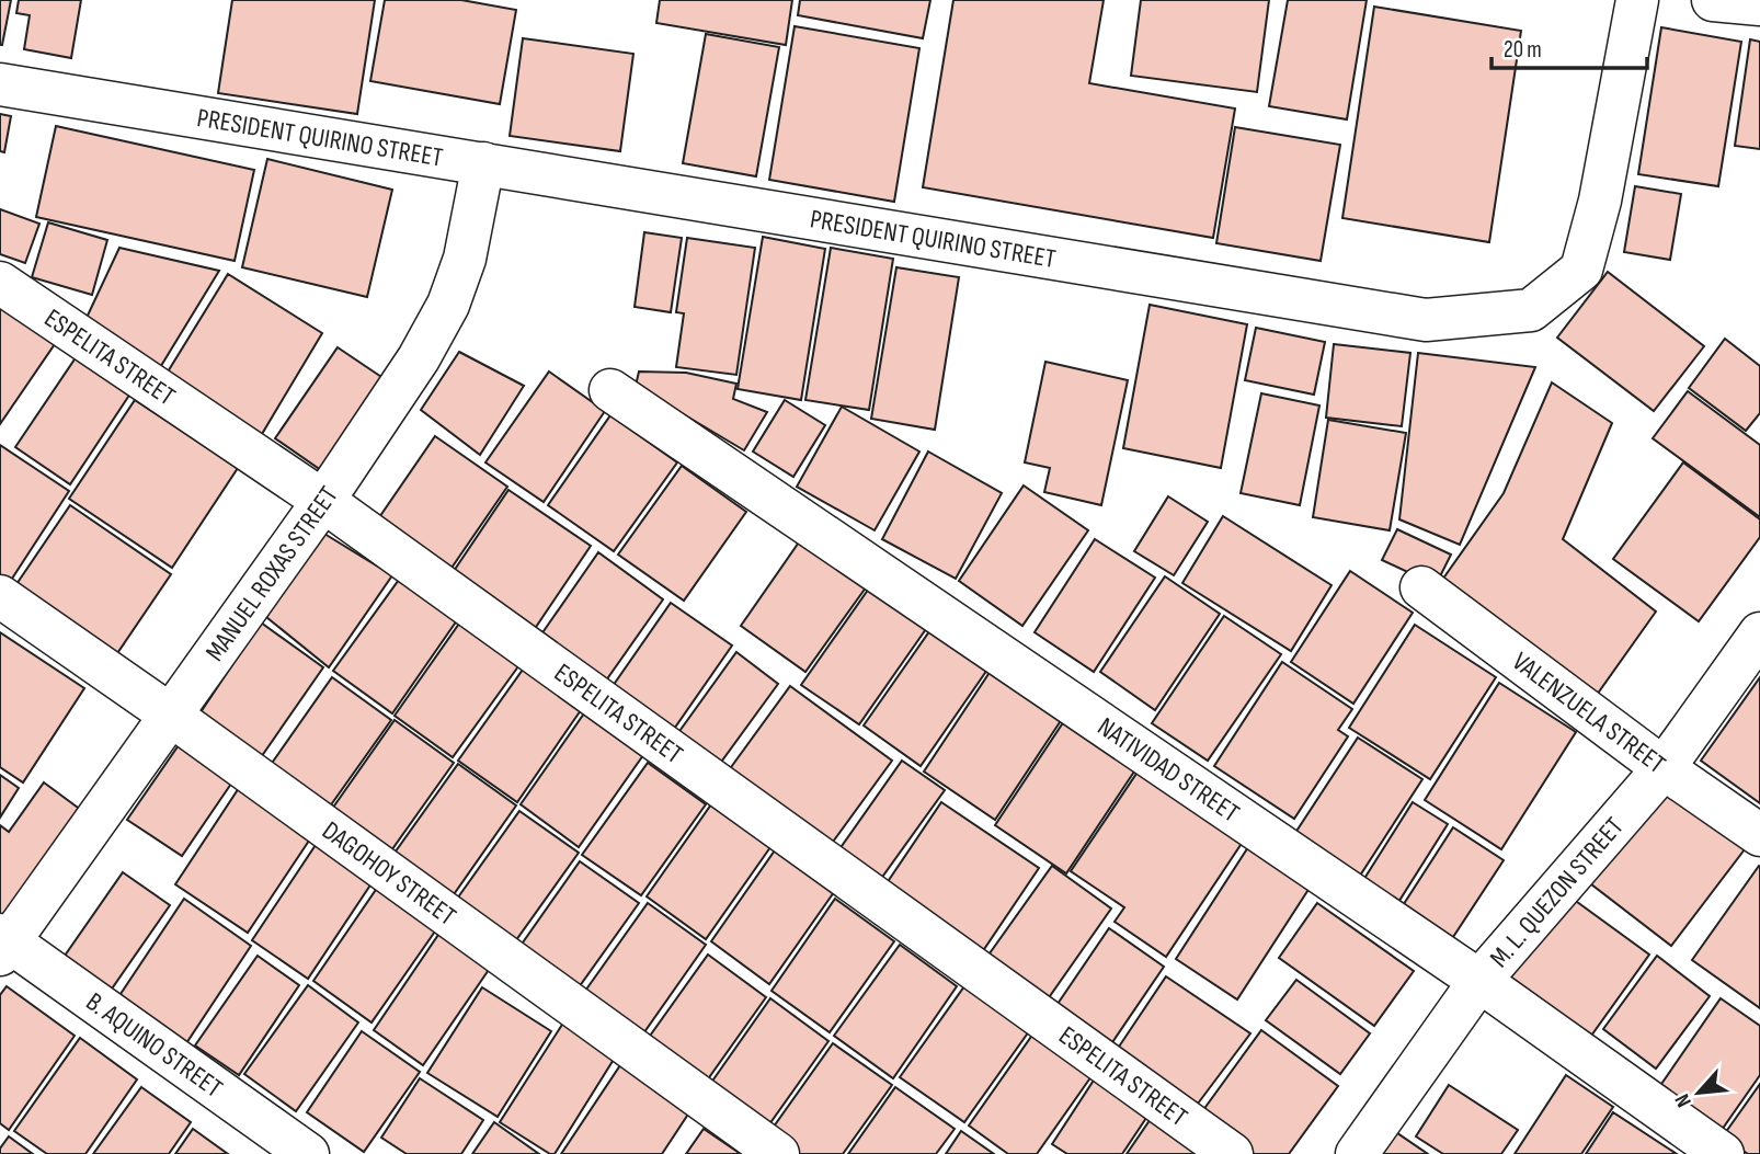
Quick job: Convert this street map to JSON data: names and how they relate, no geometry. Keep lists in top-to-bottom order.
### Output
{
  "streets": {
    "street": [
      "PRESIDENT QUIRINO STREET",
      "ESPELITA STREET",
      "MANUEL ROXAS STREET",
      "VALENZUELA STREET",
      "NATIVIDAD STREET",
      "DAGOHOY STREET",
      "M. L. QUEZON STREET",
      "B. AQUINO STREET"
    ]
  },
  "crossings": [
    ["PRESIDENT QUIRINO STREET", "MANUEL ROXAS STREET"],
    ["ESPELITA STREET", "MANUEL ROXAS STREET"],
    ["MANUEL ROXAS STREET", "DAGOHOY STREET"],
    ["MANUEL ROXAS STREET", "B. AQUINO STREET"],
    ["VALENZUELA STREET", "M. L. QUEZON STREET"],
    ["NATIVIDAD STREET", "M. L. QUEZON STREET"]
  ],
  "scale_bar": "20 m",
  "north": "bottom left"
}
